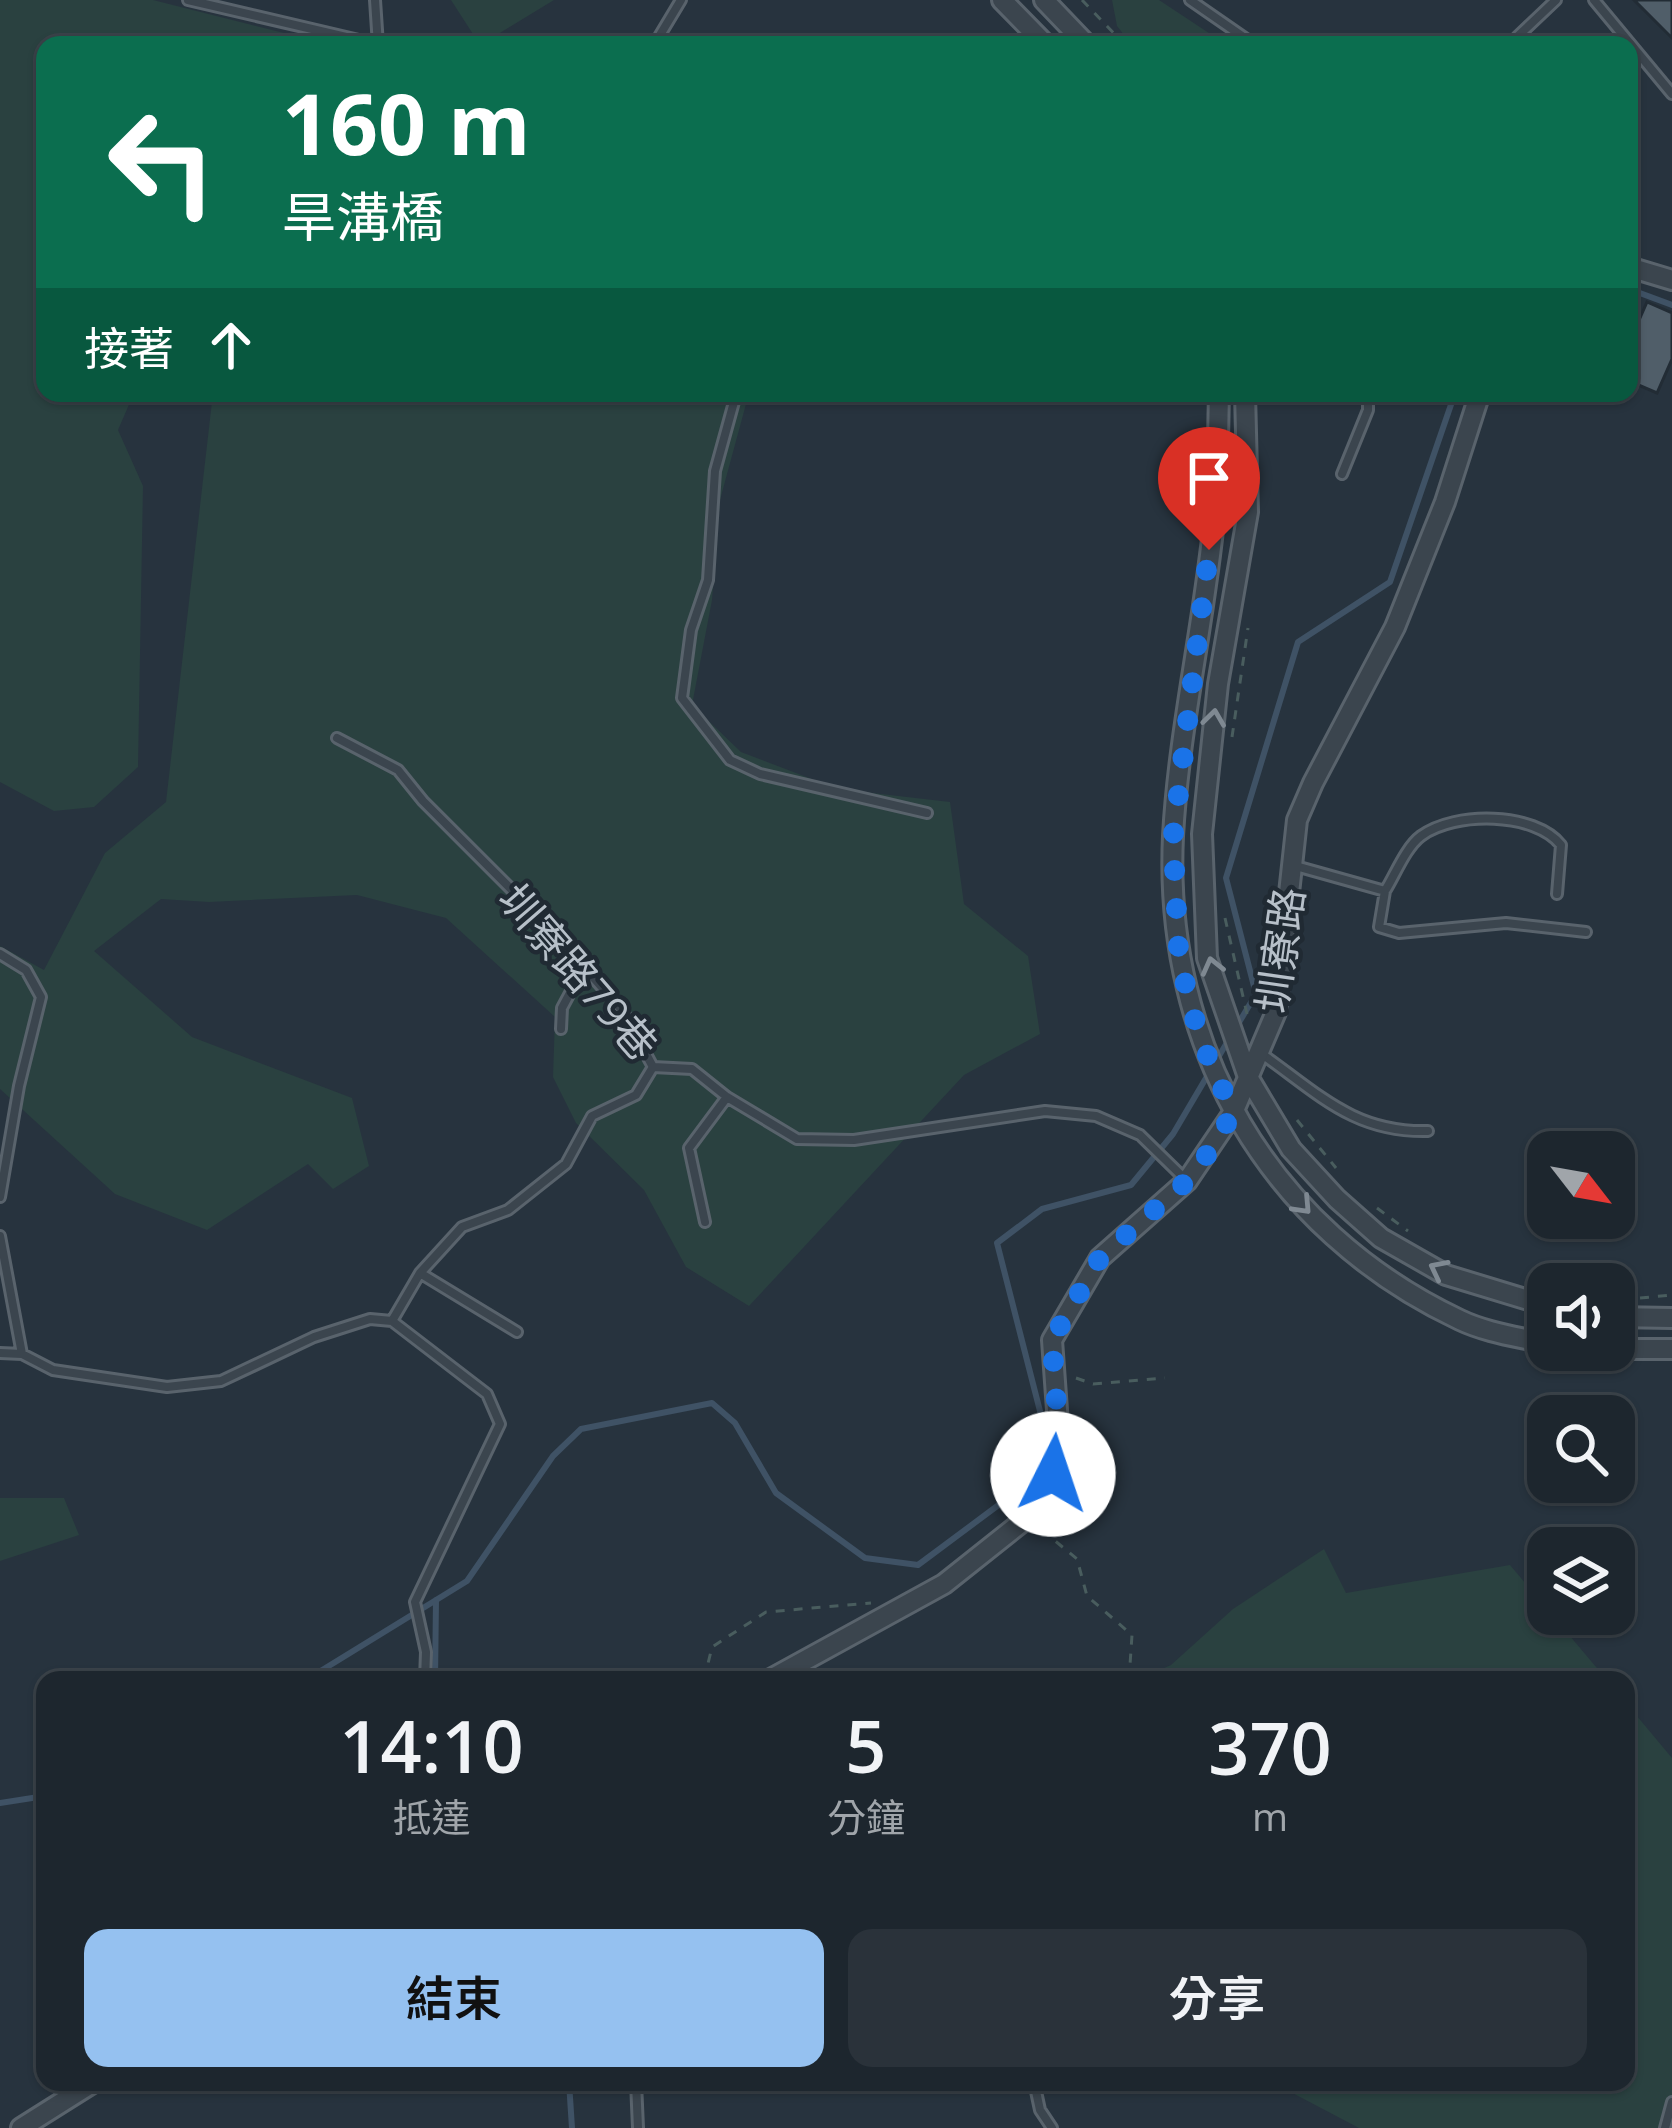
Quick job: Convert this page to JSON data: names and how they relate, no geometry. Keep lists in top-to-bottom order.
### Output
{
  "streets": {
    "street": ["圳寮路"],
    "lane": ["圳寮路79巷"]
  },
  "crossings": [
    ["圳寮路", "圳寮路79巷"]
  ],
  "north": "bottom right",
  "page": {
    "turn": ["160 m", "旱溝橋"],
    "then": "接著",
    "eta": [
      "14:10",
      "抵達",
      "5",
      "分鐘",
      "370",
      "m"
    ],
    "buttons": ["結束", "分享"]
  }
}
